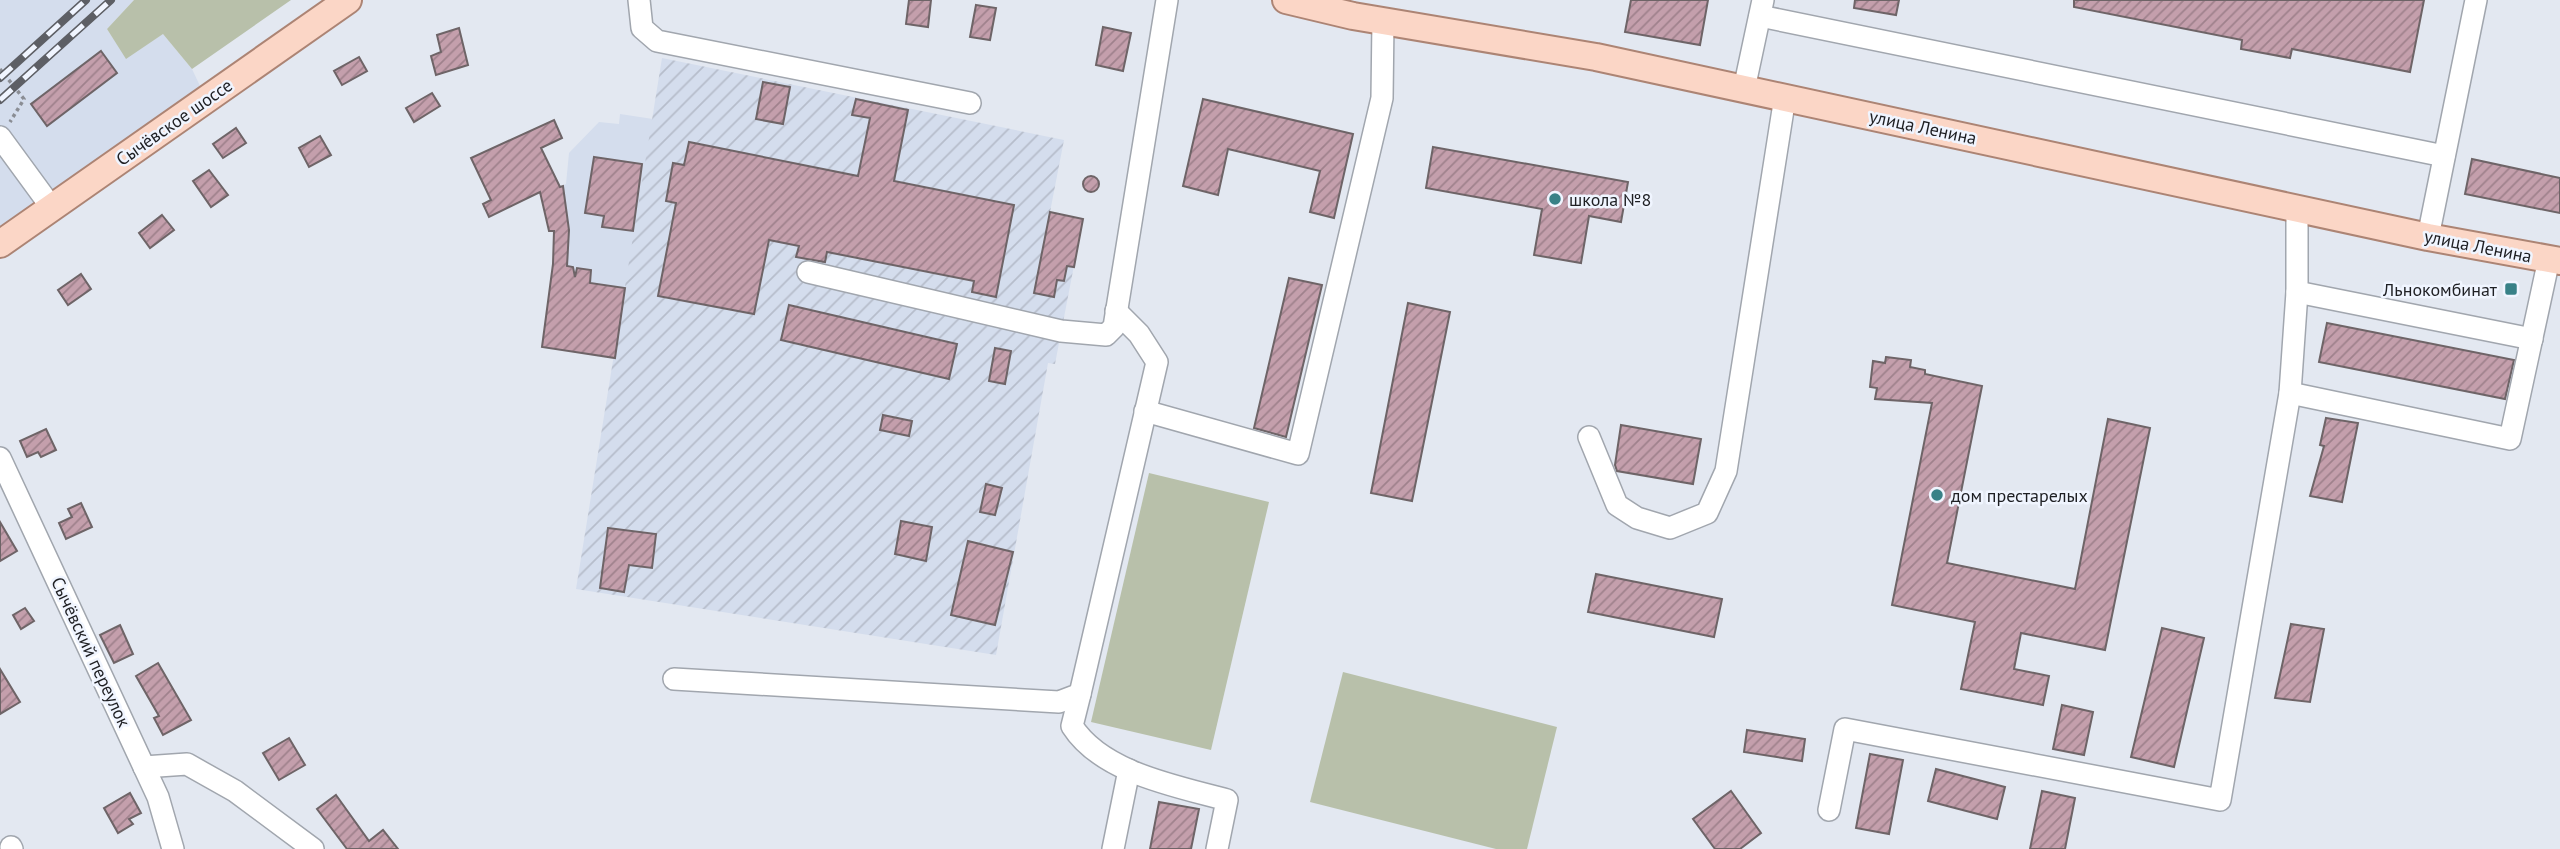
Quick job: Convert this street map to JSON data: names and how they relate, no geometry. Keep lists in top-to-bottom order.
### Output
{
  "streets": {
    "main road": ["Сычёвское шоссе", "улица Ленина"],
    "street": ["Сычёвский переулок"]
  },
  "places": {
    "other": ["школа №8", "дом престарелых"],
    "transit": ["Льнокомбинат"]
  }
}
